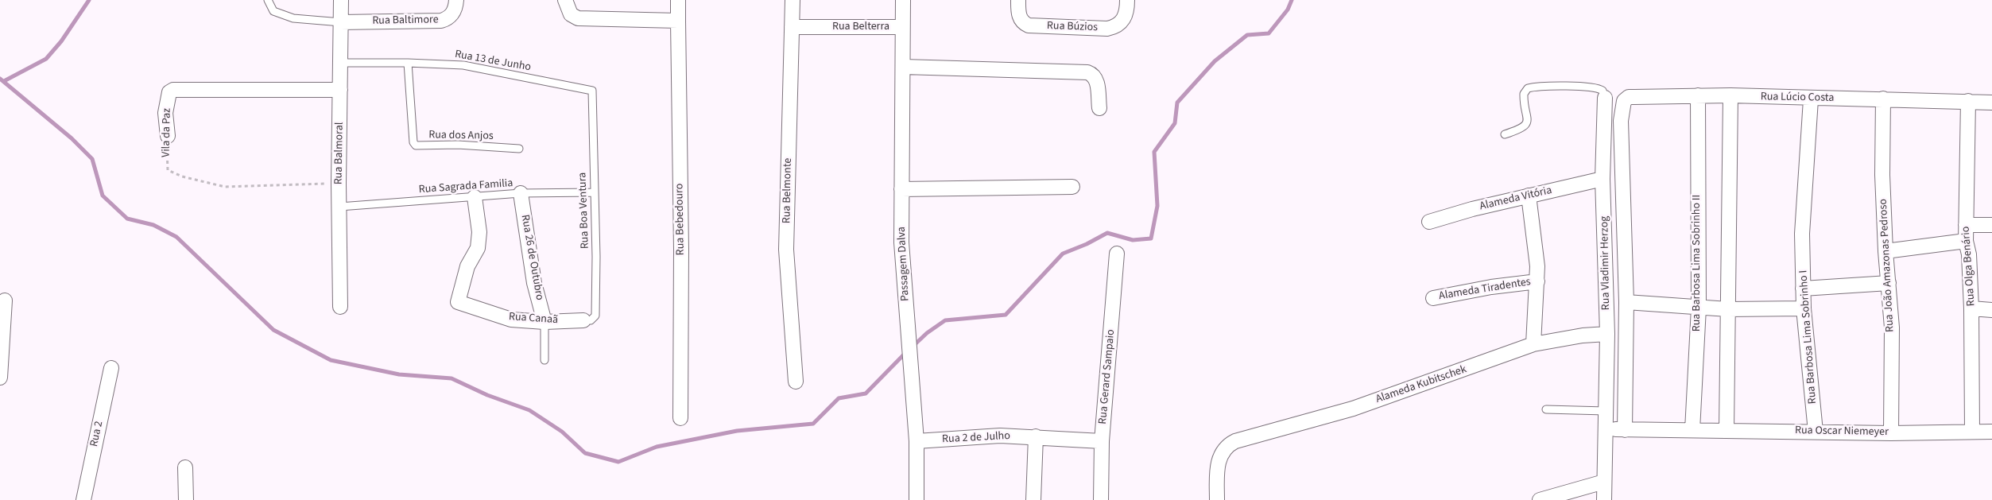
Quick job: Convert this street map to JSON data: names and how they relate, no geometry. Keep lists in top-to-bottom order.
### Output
{
  "streets": {
    "street": [
      "Rua Baltimore",
      "Rua Belterra",
      "Rua Búzios",
      "Rua Lúcio Costa",
      "Vila da Paz",
      "Rua Balmoral",
      "Rua Belmonte",
      "Alameda Vitória",
      "Rua Bebedouro",
      "Rua 26 de Outubro",
      "Rua Vladimir Herzog",
      "Rua Barbosa Lima Sobrinho II",
      "Passagem Dalva",
      "Rua João Amazonas Pedroso",
      "Rua Olga Benário",
      "Alameda Tiradentes",
      "Rua Canaã",
      "Rua Barbosa Lima Sobrinho I",
      "Rua Gerard Sampaio",
      "Alameda Kubitschek",
      "Rua Oscar Niemeyer",
      "Rua 2",
      "Rua 2 de Julho"
    ],
    "lane": [
      "Rua 13 de Junho",
      "Rua dos Anjos",
      "Rua Sagrada Familia",
      "Rua Boa Ventura"
    ]
  },
  "crossings": [
    ["Rua Baltimore", "Rua Balmoral"],
    ["Rua Belterra", "Rua Belmonte"],
    ["Rua Belterra", "Passagem Dalva"],
    ["Rua 13 de Junho", "Rua dos Anjos"],
    ["Rua 13 de Junho", "Rua Balmoral"],
    ["Rua 13 de Junho", "Rua Boa Ventura"],
    ["Rua Lúcio Costa", "Rua Barbosa Lima Sobrinho II"],
    ["Rua Lúcio Costa", "Rua João Amazonas Pedroso"],
    ["Rua Lúcio Costa", "Rua Olga Benário"],
    ["Rua Lúcio Costa", "Rua Barbosa Lima Sobrinho I"],
    ["Vila da Paz", "Rua Balmoral"],
    ["Rua Balmoral", "Rua Sagrada Familia"],
    ["Rua Sagrada Familia", "Rua Boa Ventura"],
    ["Rua Sagrada Familia", "Rua 26 de Outubro"],
    ["Rua Sagrada Familia", "Rua Canaã"],
    ["Alameda Vitória", "Rua Vladimir Herzog"],
    ["Rua Boa Ventura", "Rua Canaã"],
    ["Rua 26 de Outubro", "Rua Canaã"],
    ["Rua Vladimir Herzog", "Alameda Kubitschek"],
    ["Rua Barbosa Lima Sobrinho II", "Rua Oscar Niemeyer"],
    ["Passagem Dalva", "Rua 2 de Julho"],
    ["Rua João Amazonas Pedroso", "Rua Oscar Niemeyer"],
    ["Rua Olga Benário", "Rua Oscar Niemeyer"],
    ["Rua Barbosa Lima Sobrinho I", "Rua Oscar Niemeyer"],
    ["Rua Gerard Sampaio", "Rua 2 de Julho"]
  ]
}
